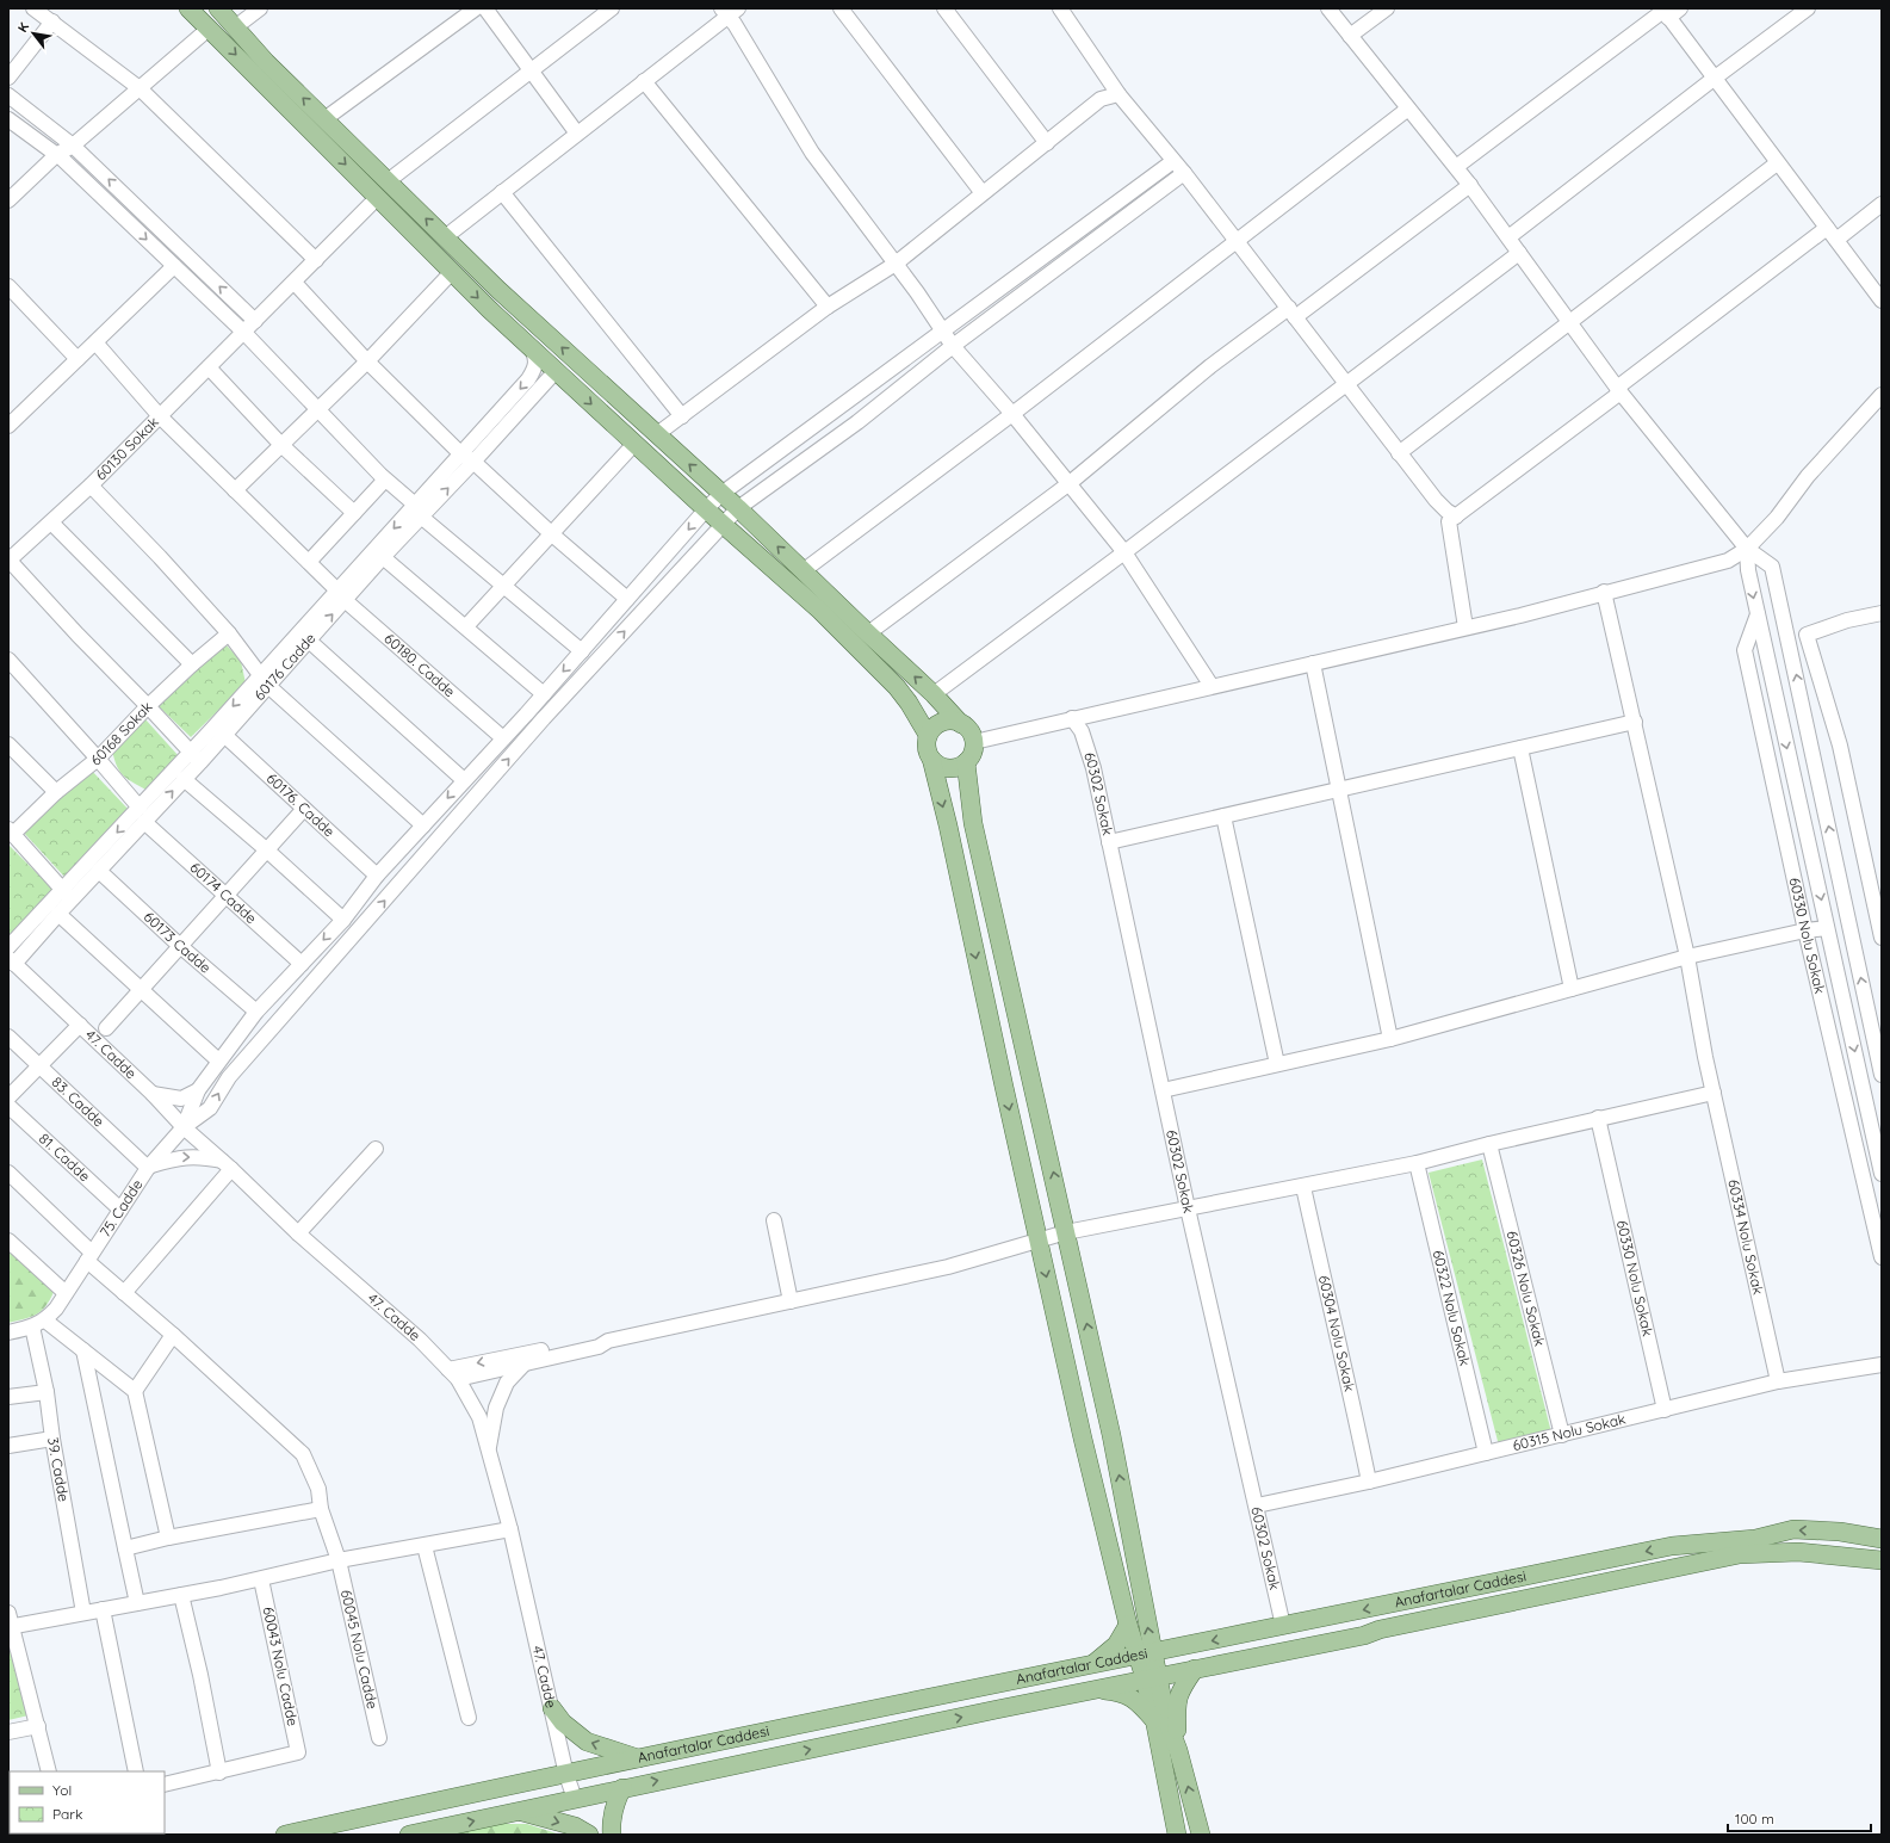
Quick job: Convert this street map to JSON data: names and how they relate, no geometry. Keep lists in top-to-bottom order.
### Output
{
  "streets": {
    "main road": ["Anafartalar Caddesi"],
    "street": [
      "60130 Sokak",
      "60180. Cadde",
      "60176 Cadde",
      "60168 Sokak",
      "60302 Sokak",
      "60176. Cadde",
      "60174 Cadde",
      "60330 Nolu Sokak",
      "60173 Cadde",
      "47. Cadde",
      "83. Cadde",
      "81. Cadde",
      "75. Cadde",
      "60334 Nolu Sokak",
      "60326 Nolu Sokak",
      "60322 Nolu Sokak",
      "60304 Nolu Sokak",
      "60315 Nolu Sokak",
      "39. Cadde",
      "60045 Nolu Cadde",
      "60043 Nolu Cadde"
    ]
  },
  "crossings": [
    ["60130 Sokak", "60180. Cadde"],
    ["60180. Cadde", "60176 Cadde"],
    ["60176 Cadde", "60176. Cadde"],
    ["60176 Cadde", "60174 Cadde"],
    ["60176 Cadde", "60173 Cadde"],
    ["60176 Cadde", "47. Cadde"],
    ["60302 Sokak", "60315 Nolu Sokak"],
    ["60302 Sokak", "Anafartalar Caddesi"],
    ["60330 Nolu Sokak", "60315 Nolu Sokak"],
    ["47. Cadde", "75. Cadde"],
    ["47. Cadde", "Anafartalar Caddesi"],
    ["83. Cadde", "75. Cadde"],
    ["81. Cadde", "75. Cadde"],
    ["75. Cadde", "39. Cadde"],
    ["75. Cadde", "60045 Nolu Cadde"],
    ["60334 Nolu Sokak", "60315 Nolu Sokak"],
    ["60326 Nolu Sokak", "60315 Nolu Sokak"],
    ["60322 Nolu Sokak", "60315 Nolu Sokak"],
    ["60304 Nolu Sokak", "60315 Nolu Sokak"]
  ],
  "legend": ["Yol", "Park"],
  "scale_bar": "100 m",
  "north": "top left"
}
